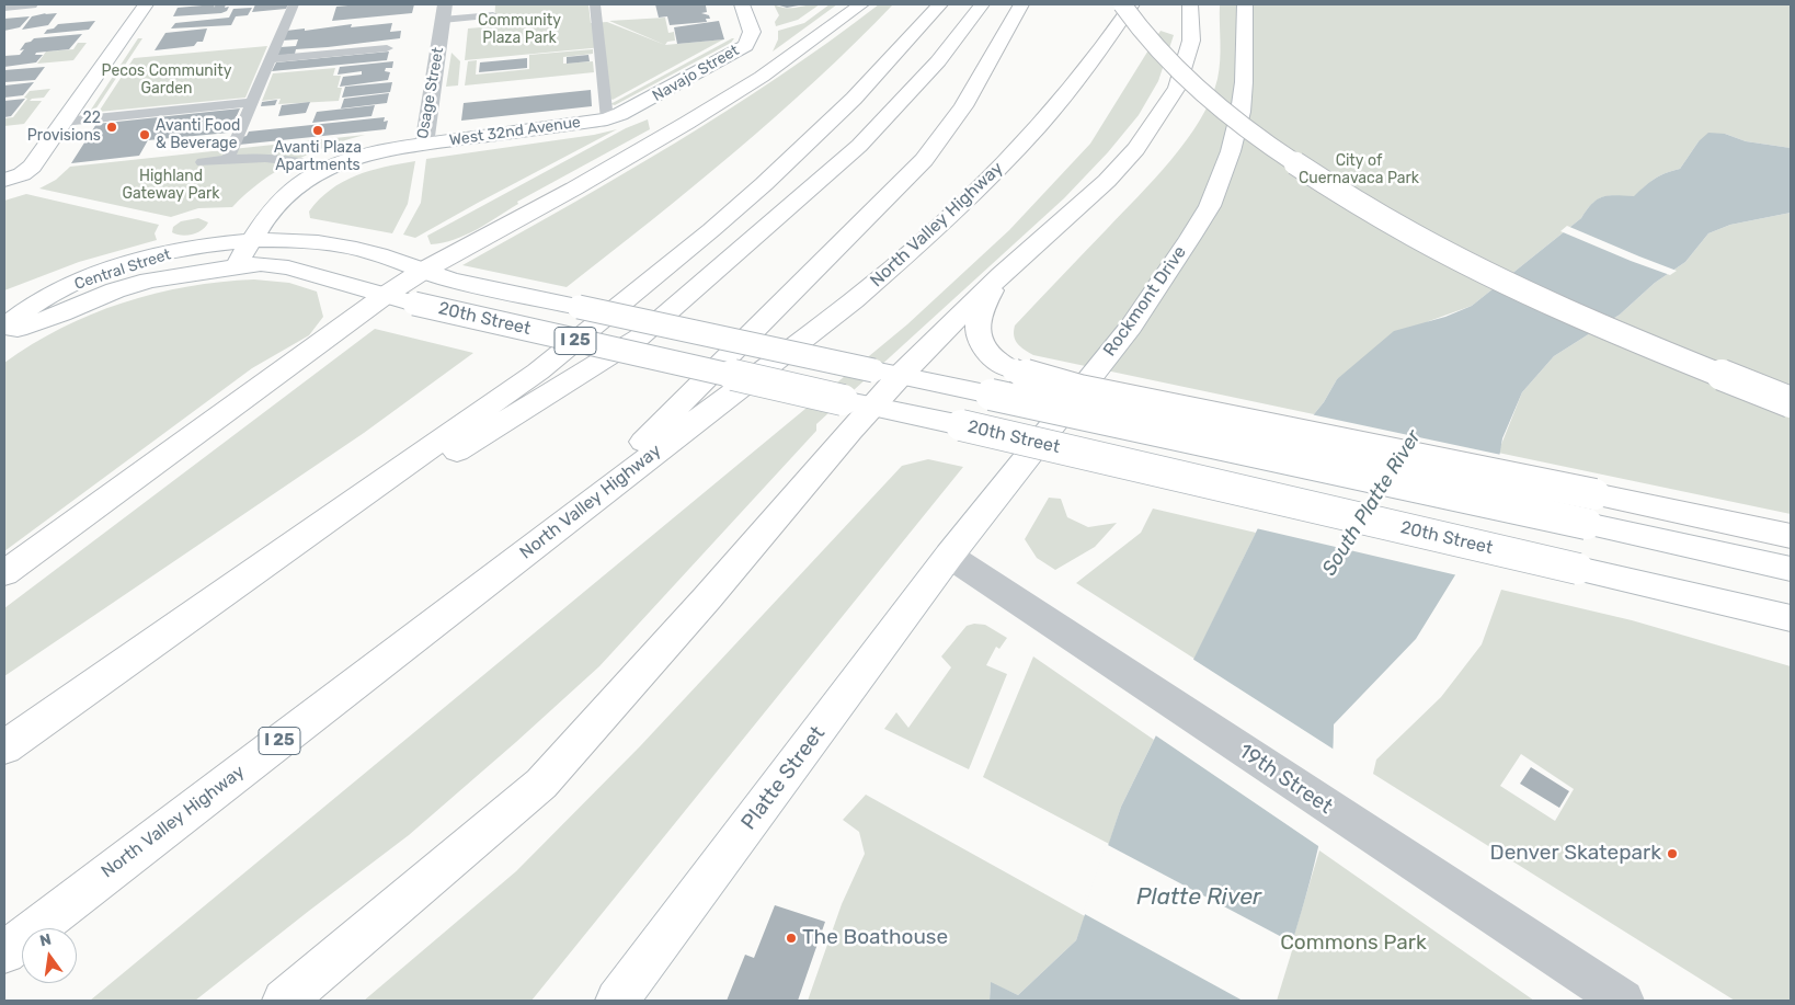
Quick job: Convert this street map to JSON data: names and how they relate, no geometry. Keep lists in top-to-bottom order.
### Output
{
  "streets": {
    "main road": [
      "Navajo Street",
      "Osage Street",
      "West 32nd Avenue",
      "North Valley Highway",
      "Central Street",
      "Rockmont Drive",
      "20th Street",
      "I 25",
      "Platte Street"
    ],
    "street": ["19th Street"]
  },
  "crossings": [
    ["Navajo Street", "West 32nd Avenue"],
    ["Osage Street", "West 32nd Avenue"],
    ["Osage Street", "Central Street"],
    ["Osage Street", "20th Street"],
    ["Central Street", "20th Street"],
    ["Rockmont Drive", "Platte Street"],
    ["Rockmont Drive", "19th Street"],
    ["Platte Street", "19th Street"]
  ],
  "water": ["South Platte River", "Platte River"],
  "parks": [
    "Community Plaza Park",
    "Pecos Community Garden",
    "City of Cuernavaca Park",
    "Highland Gateway Park",
    "Commons Park"
  ],
  "places": [
    "22 Provisions",
    "Avanti Plaza Apartments",
    "Avanti Food & Beverage",
    "Denver Skatepark",
    "The Boathouse"
  ],
  "north": "top"
}
